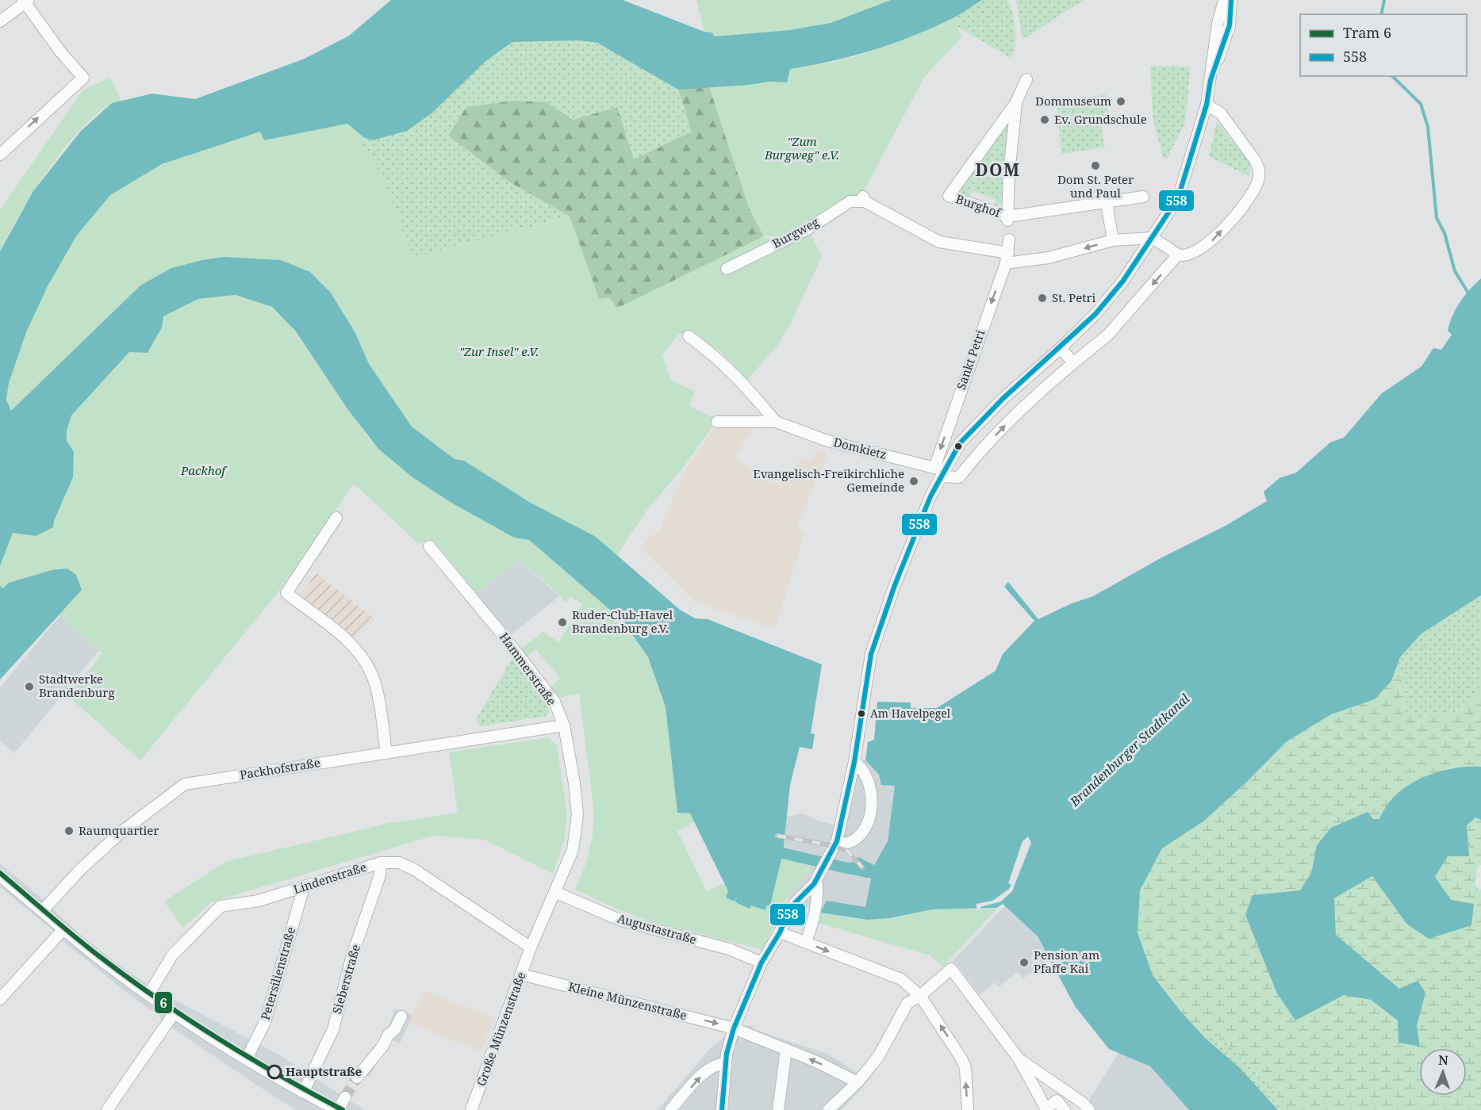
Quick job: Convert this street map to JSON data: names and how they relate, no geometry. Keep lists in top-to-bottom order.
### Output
{
  "streets": {
    "street": [
      "Burghof",
      "Burgweg",
      "Sankt Petri",
      "Domkietz",
      "Hammerstraße",
      "Packhofstraße",
      "Lindenstraße",
      "Augustastraße",
      "Petersilienstraße",
      "Sieberstraße",
      "Kleine Münzenstraße",
      "Große Münzenstraße"
    ]
  },
  "crossings": [
    ["Burgweg", "Sankt Petri"],
    ["Sankt Petri", "Domkietz"],
    ["Hammerstraße", "Packhofstraße"],
    ["Hammerstraße", "Lindenstraße"],
    ["Hammerstraße", "Augustastraße"],
    ["Hammerstraße", "Große Münzenstraße"],
    ["Lindenstraße", "Petersilienstraße"],
    ["Lindenstraße", "Sieberstraße"],
    ["Lindenstraße", "Große Münzenstraße"],
    ["Kleine Münzenstraße", "Große Münzenstraße"]
  ],
  "one_way": ["Sankt Petri"],
  "districts": ["DOM"],
  "water": ["Brandenburger Stadtkanal"],
  "parks": ["\"Zum Burgweg\" e.V.", "\"Zur Insel\" e.V.", "Packhof"],
  "places": [
    "Dommuseum",
    "Ev. Grundschule",
    "Dom St. Peter und Paul",
    "St. Petri",
    "Evangelisch-Freikirchliche Gemeinde",
    "Ruder-Club-Havel Brandenburg e.V.",
    "Stadtwerke Brandenburg",
    "Am Havelpegel",
    "Raumquartier",
    "Pension am Pfaffe Kai",
    "Hauptstraße"
  ],
  "lines": ["transit line 558", "tram line 6"],
  "legend": ["Tram 6", "558"],
  "north": "top"
}
